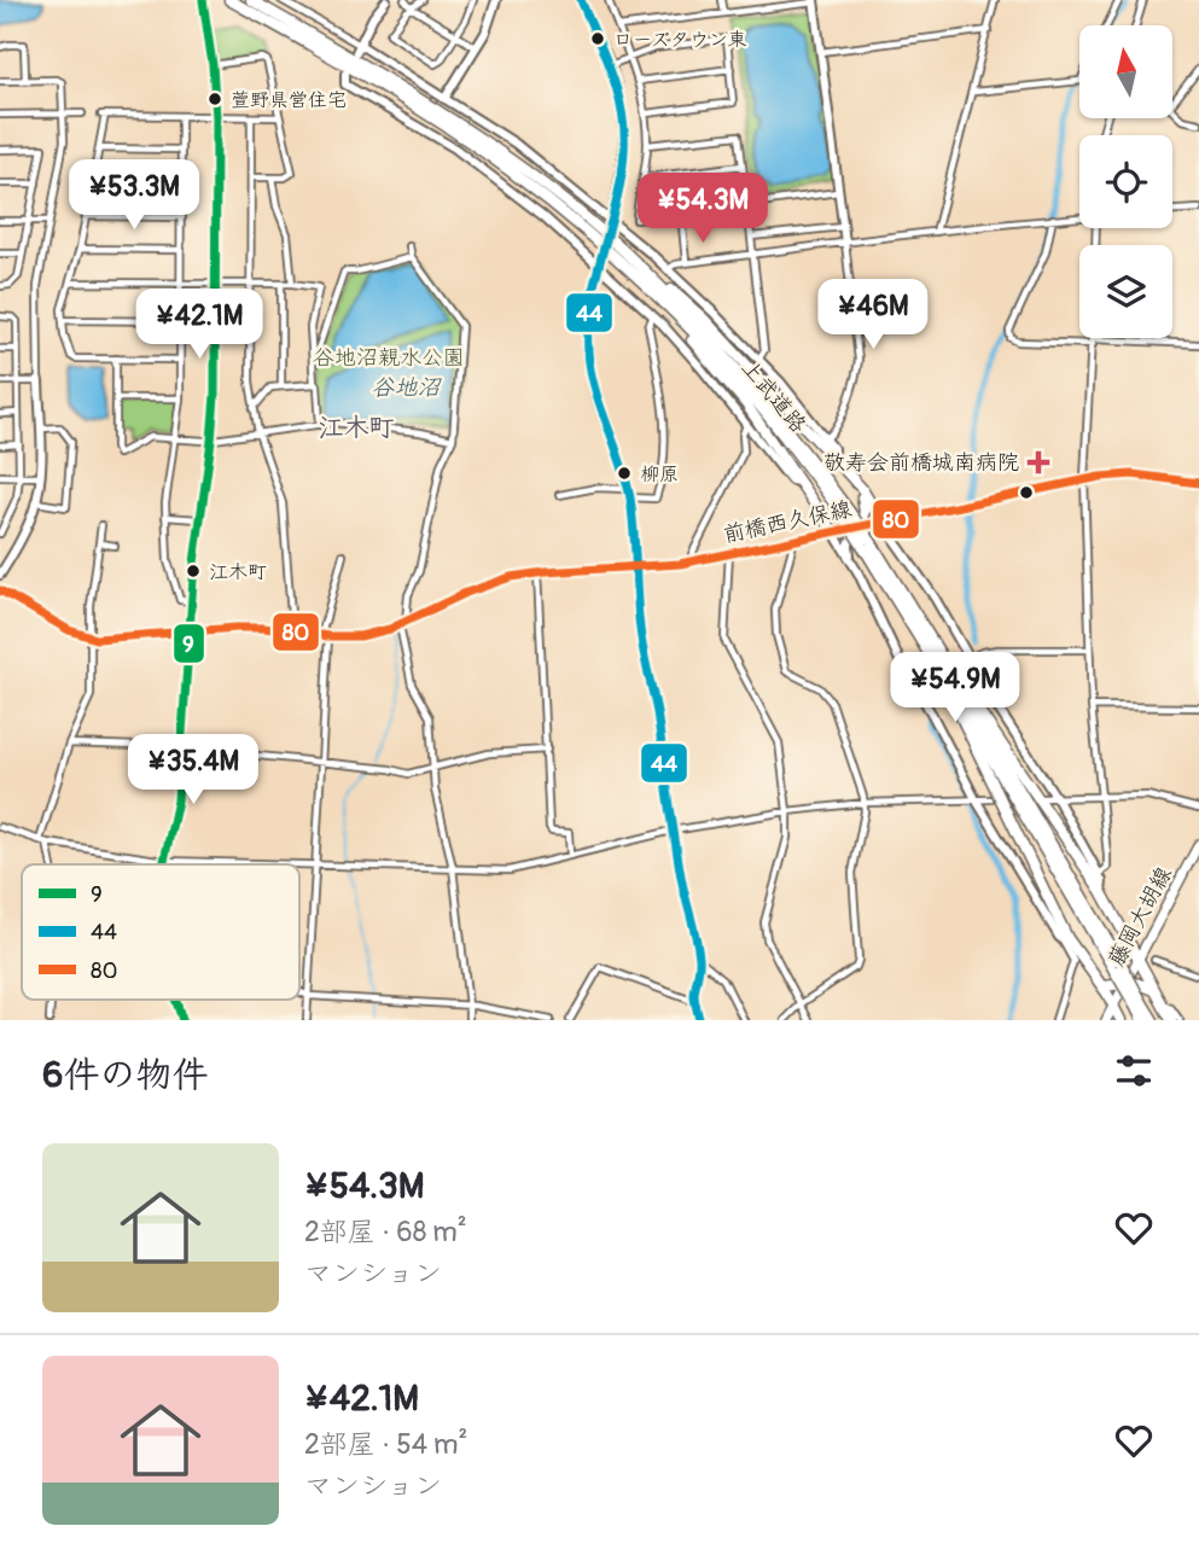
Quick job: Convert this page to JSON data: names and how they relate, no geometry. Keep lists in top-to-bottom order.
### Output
{
  "streets": {
    "highway": ["上武道路"],
    "main road": ["前橋西久保線", "藤岡大胡線"]
  },
  "districts": ["江木町"],
  "water": ["谷地沼"],
  "parks": ["谷地沼親水公園"],
  "places": {
    "other": [
      "ローズタウン東",
      "萱野県営住宅",
      "柳原",
      "江木町"
    ],
    "health": ["敬寿会前橋城南病院"]
  },
  "lines": ["transit line 9", "transit line 44", "transit line 80"],
  "legend": ["9", "44", "80"],
  "north": "top",
  "page": {
    "price": [
      "¥53.3M",
      "¥54.3M",
      "¥46M",
      "¥42.1M",
      "¥54.9M",
      "¥35.4M"
    ],
    "heading": "6件の物件",
    "list": [
      {
        "name": "¥54.3M",
        "note": "2部屋 · 68 m² · マンション"
      },
      {
        "name": "¥42.1M",
        "note": "2部屋 · 54 m² · マンション"
      }
    ]
  }
}
